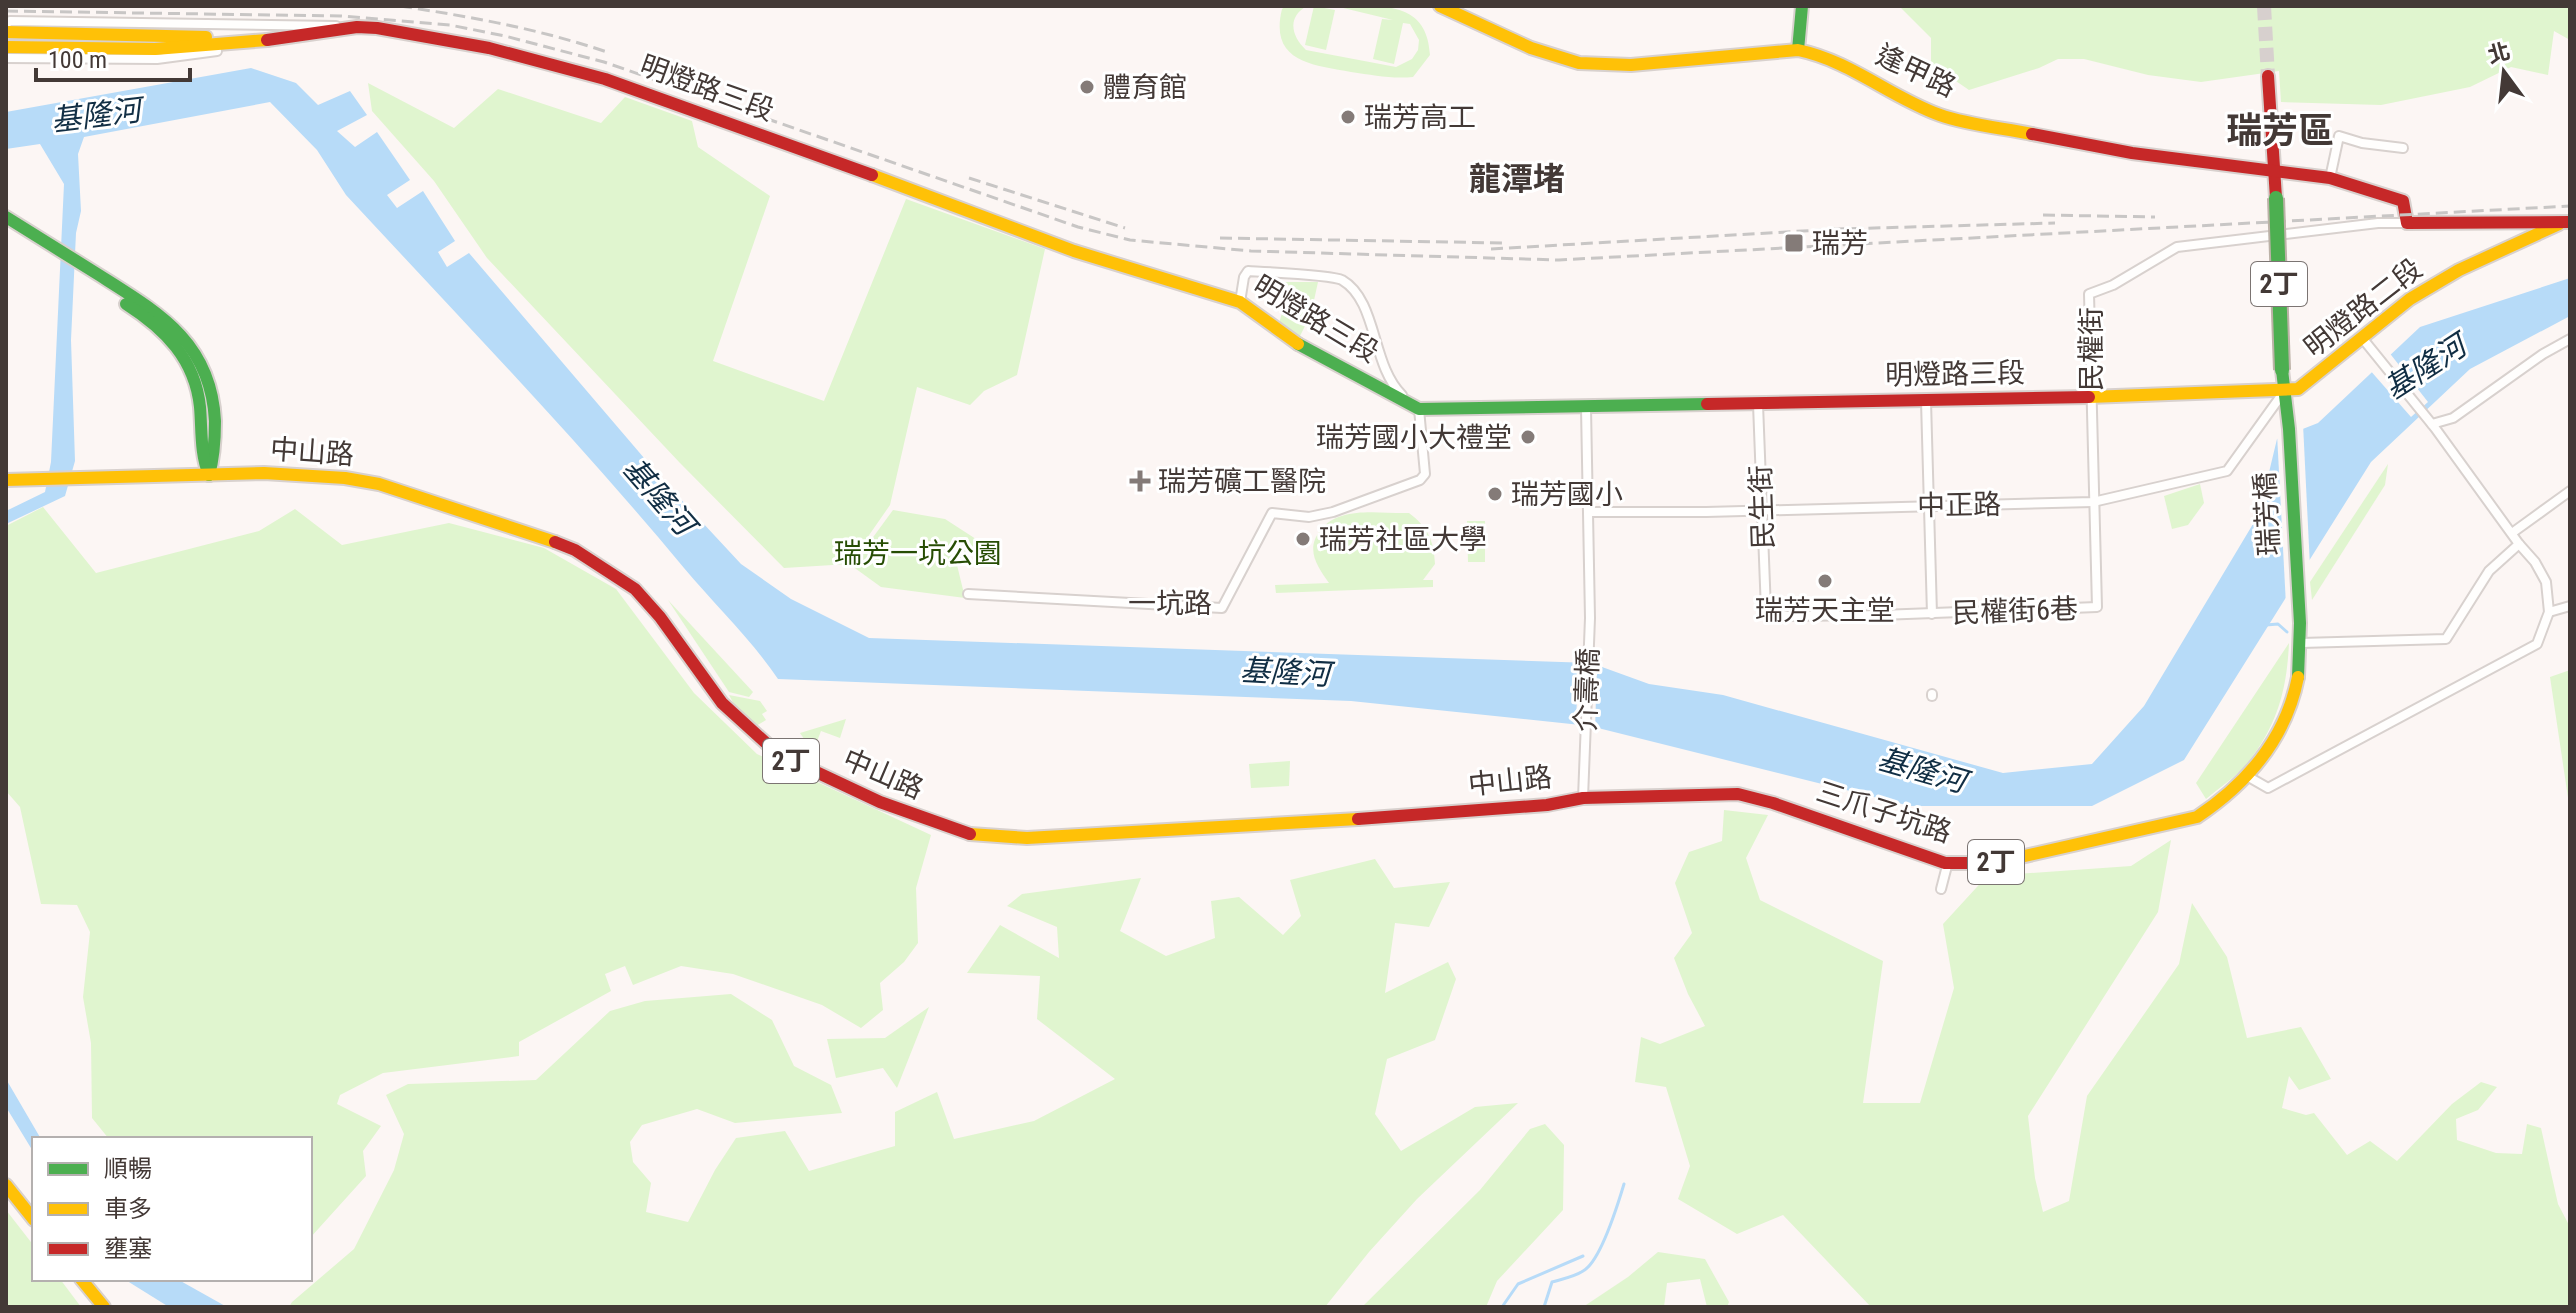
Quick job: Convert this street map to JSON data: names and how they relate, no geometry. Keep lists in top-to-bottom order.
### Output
{
  "streets": {
    "main road": [
      "逢甲路",
      "明燈路三段",
      "2丁",
      "明燈路二段",
      "中山路",
      "瑞芳橋",
      "三爪子坑路"
    ],
    "street": [
      "民權街",
      "中正路",
      "民生街",
      "一坑路",
      "民權街6巷",
      "介壽橋"
    ]
  },
  "crossings": [
    ["逢甲路", "2丁"],
    ["逢甲路", "明燈路二段"],
    ["明燈路三段", "2丁"],
    ["明燈路三段", "明燈路二段"],
    ["明燈路三段", "民權街"],
    ["明燈路三段", "中正路"],
    ["明燈路三段", "民生街"],
    ["明燈路三段", "瑞芳橋"],
    ["明燈路三段", "一坑路"],
    ["2丁", "明燈路二段"],
    ["2丁", "中正路"],
    ["2丁", "瑞芳橋"],
    ["明燈路二段", "民權街"],
    ["明燈路二段", "中正路"],
    ["明燈路二段", "瑞芳橋"],
    ["民權街", "中正路"],
    ["民權街", "民權街6巷"],
    ["中山路", "介壽橋"],
    ["中山路", "三爪子坑路"],
    ["中正路", "民生街"],
    ["中正路", "瑞芳橋"],
    ["中正路", "介壽橋"],
    ["民生街", "民權街6巷"],
    ["瑞芳橋", "三爪子坑路"]
  ],
  "districts": ["瑞芳區", "龍潭堵"],
  "water": ["基隆河"],
  "parks": ["瑞芳一坑公園"],
  "places": {
    "other": [
      "體育館",
      "瑞芳高工",
      "瑞芳國小大禮堂",
      "瑞芳國小",
      "瑞芳社區大學",
      "瑞芳天主堂"
    ],
    "transit": ["瑞芳"],
    "health": ["瑞芳礦工醫院"]
  },
  "legend": ["順暢", "車多", "壅塞"],
  "scale_bar": "100 m",
  "north": "top"
}
